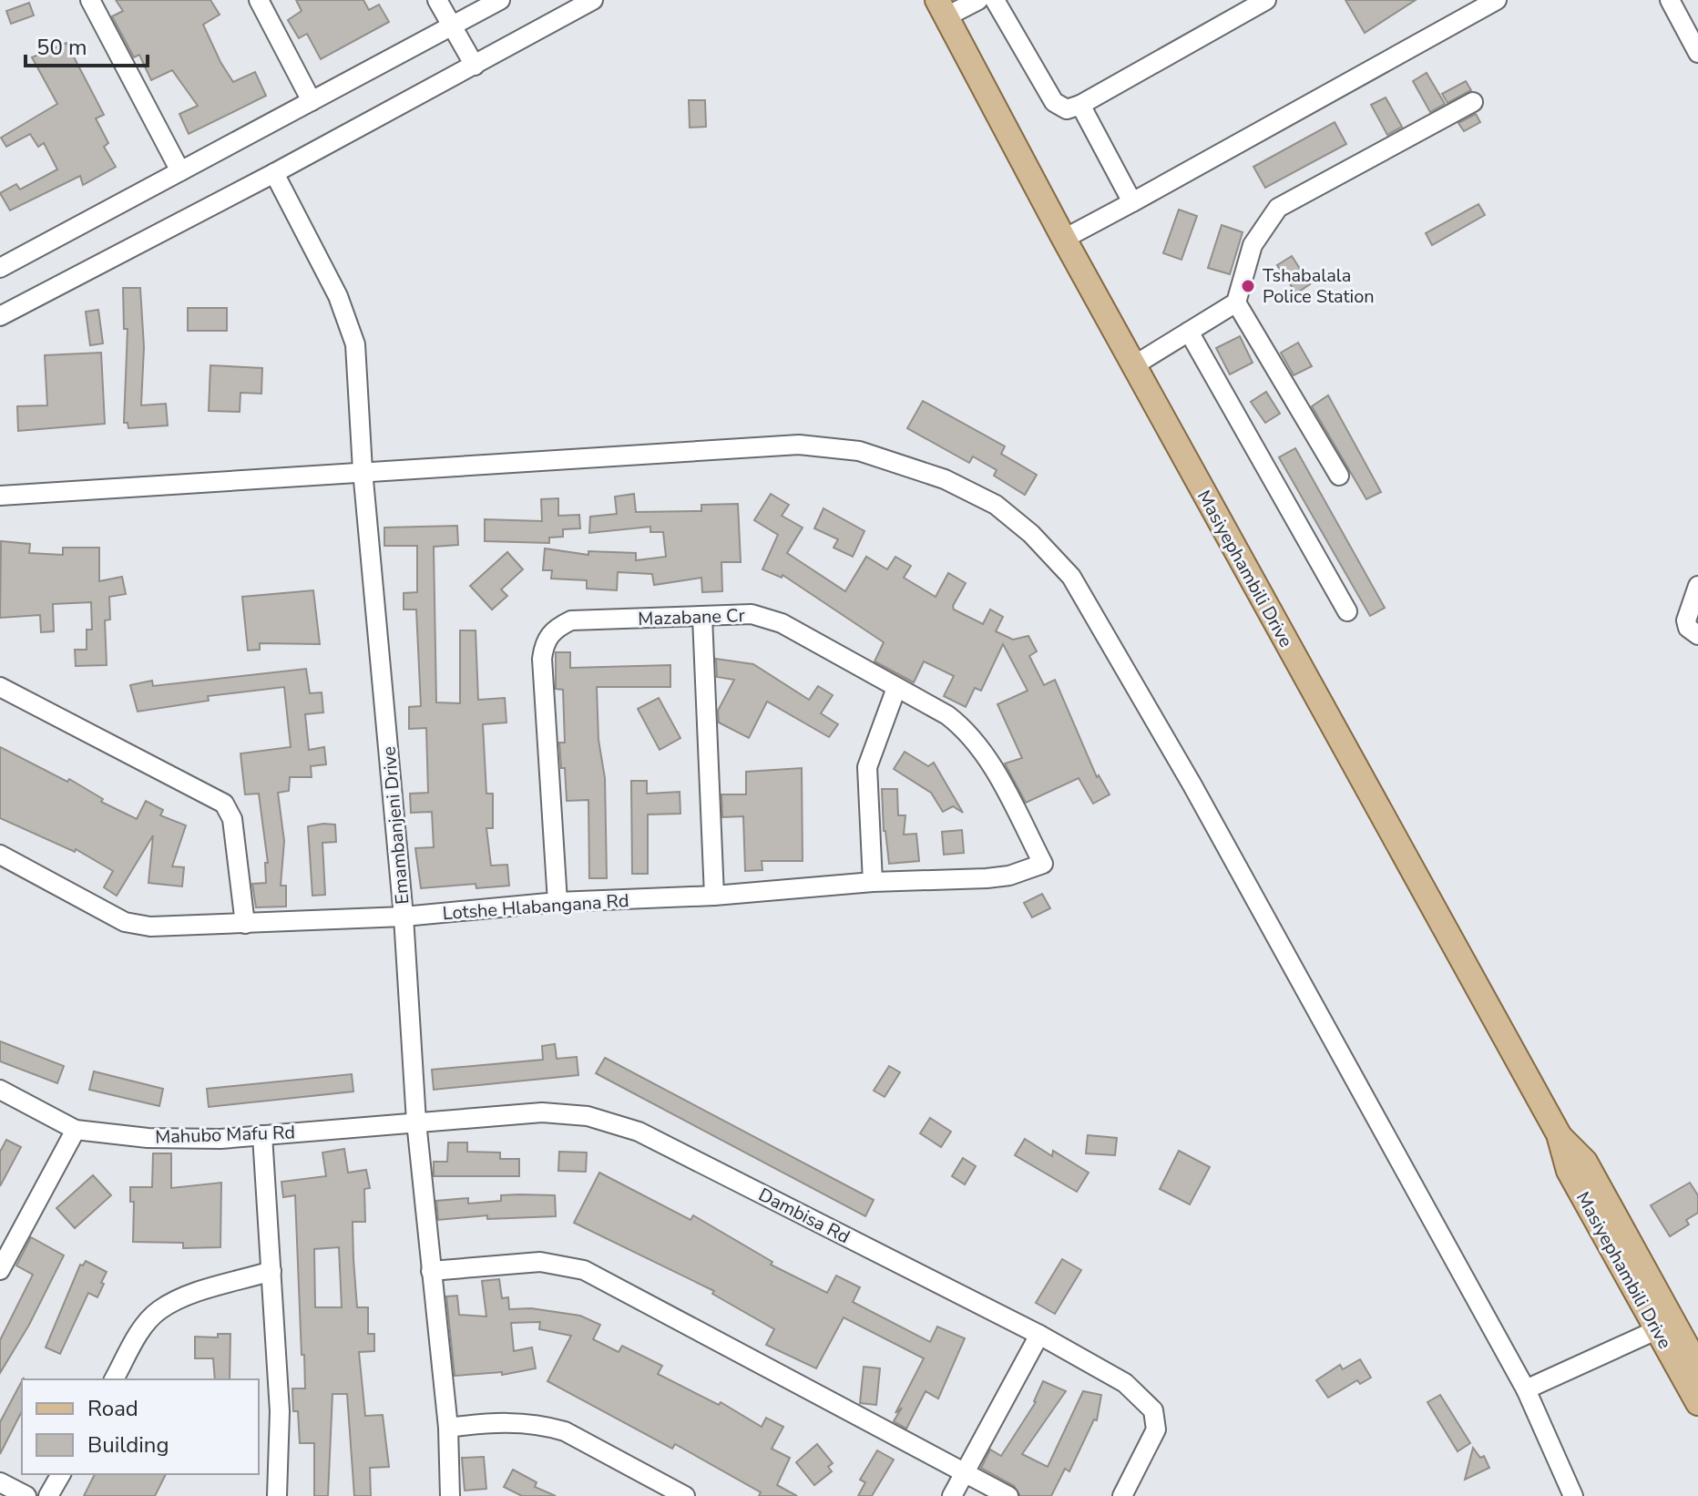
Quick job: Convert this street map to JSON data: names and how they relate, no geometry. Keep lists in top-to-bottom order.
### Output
{
  "streets": {
    "main road": ["Masiyephambili Drive"],
    "street": [
      "Mazabane Cr",
      "Emambanjeni Drive",
      "Lotshe Hlabangana Rd",
      "Mahubo Mafu Rd",
      "Dambisa Rd"
    ]
  },
  "crossings": [
    ["Mazabane Cr", "Lotshe Hlabangana Rd"],
    ["Emambanjeni Drive", "Lotshe Hlabangana Rd"],
    ["Emambanjeni Drive", "Mahubo Mafu Rd"],
    ["Emambanjeni Drive", "Dambisa Rd"],
    ["Mahubo Mafu Rd", "Dambisa Rd"]
  ],
  "places": ["Tshabalala Police Station"],
  "legend": ["Road", "Building"],
  "scale_bar": "50 m"
}
